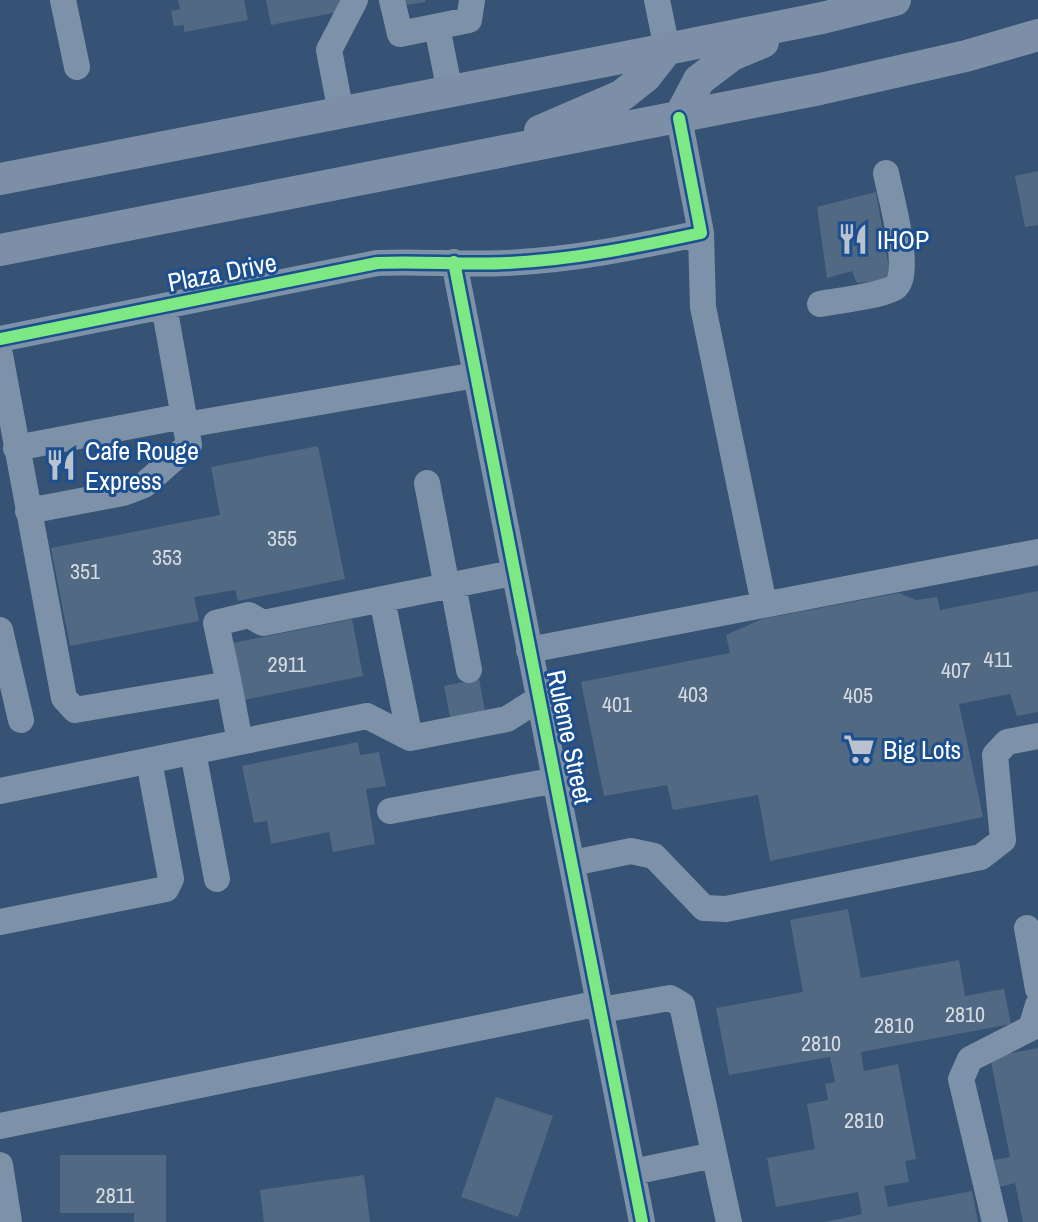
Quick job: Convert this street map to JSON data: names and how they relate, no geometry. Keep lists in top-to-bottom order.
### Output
{
  "streets": {
    "street": ["Plaza Drive", "Ruleme Street"]
  },
  "crossings": [
    ["Plaza Drive", "Ruleme Street"]
  ],
  "places": {
    "restaurant": ["IHOP", "Cafe Rouge Express"],
    "supermarket": ["Big Lots"]
  },
  "house_numbers": [
    "355",
    "353",
    "351",
    "411",
    "2911",
    "407",
    "403",
    "405",
    "401",
    "2810",
    "2810",
    "2810",
    "2810",
    "2811"
  ]
}
